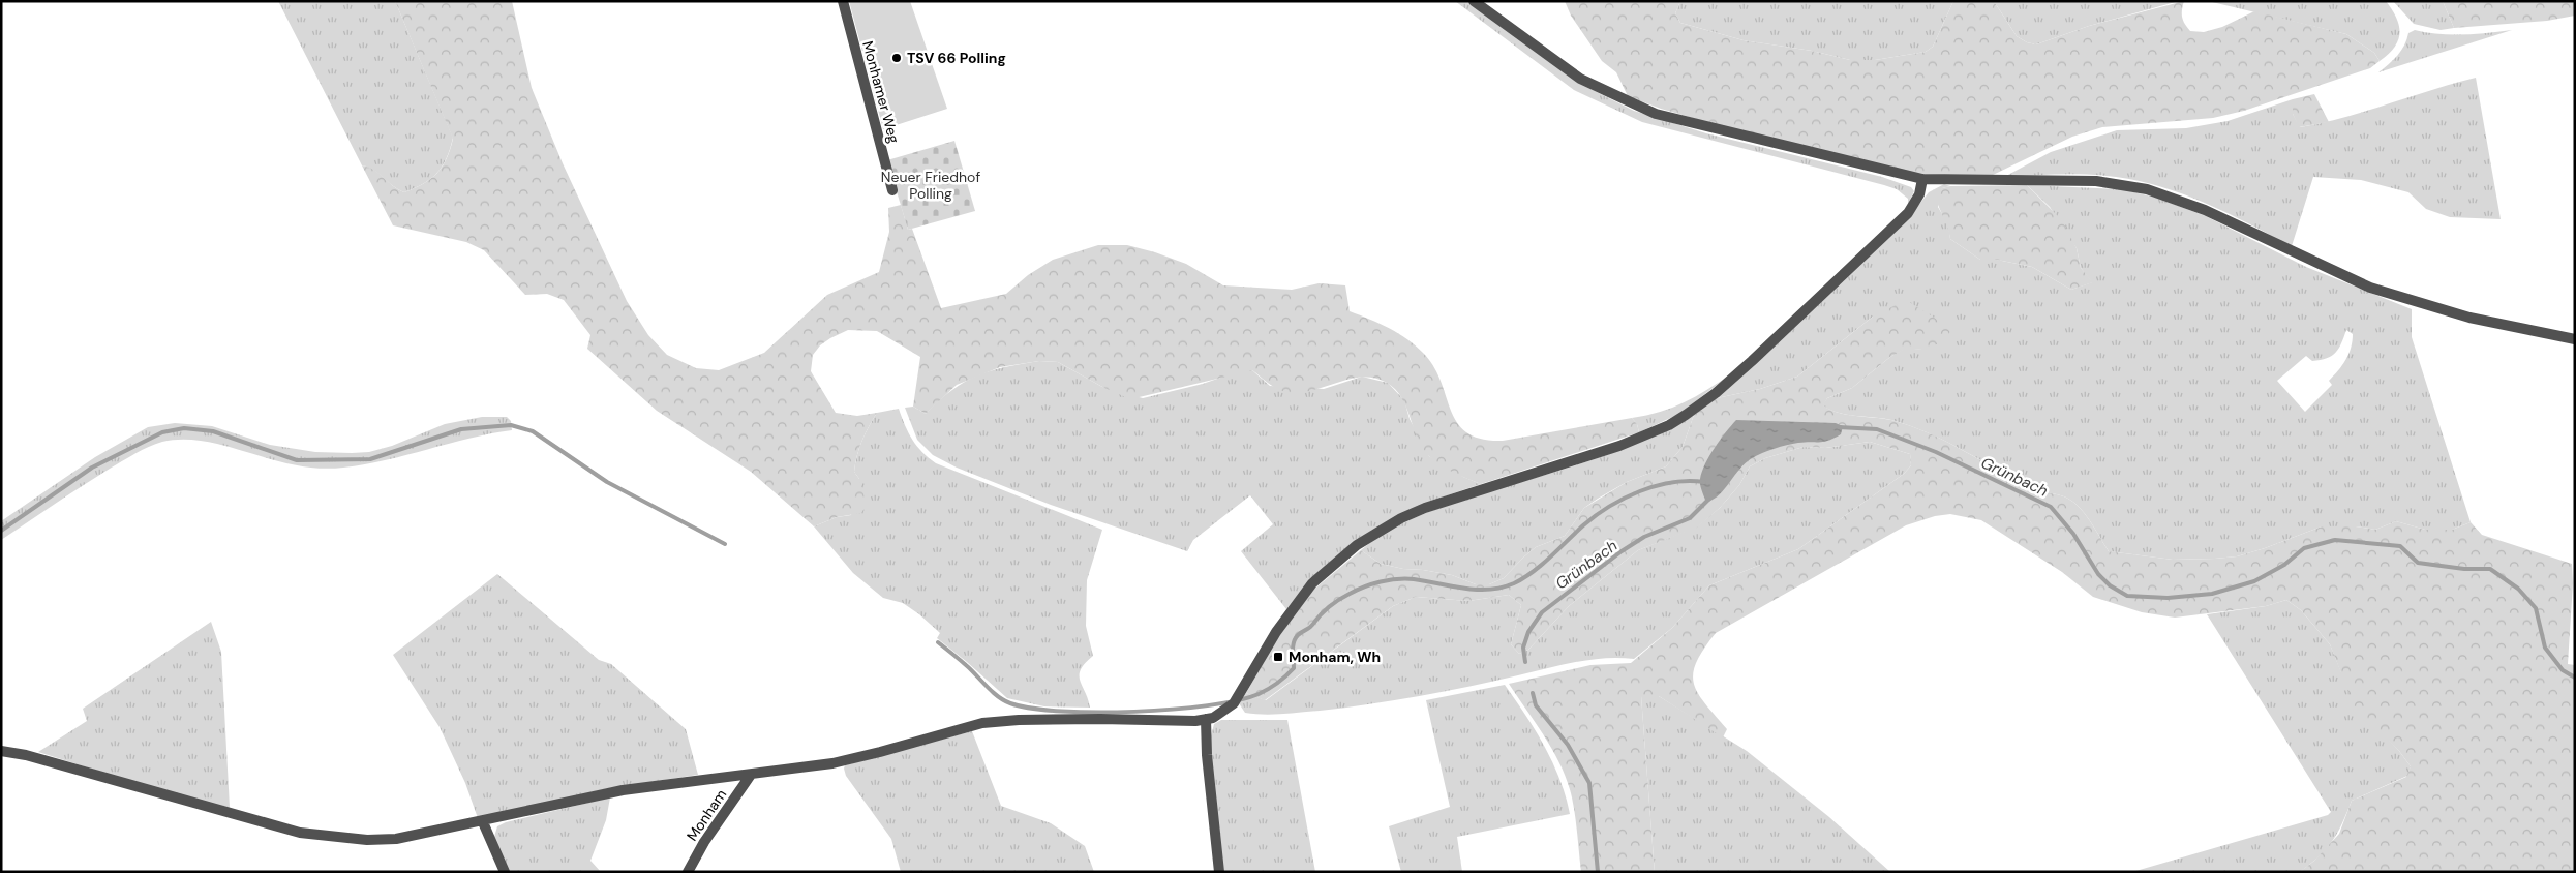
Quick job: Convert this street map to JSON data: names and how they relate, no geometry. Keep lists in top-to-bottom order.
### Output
{
  "streets": {
    "street": ["Monhamer Weg", "Monham"]
  },
  "water": ["Grünbach"],
  "parks": ["Neuer Friedhof Polling"],
  "places": {
    "other": ["TSV 66 Polling"],
    "transit": ["Monham, Wh"]
  }
}
